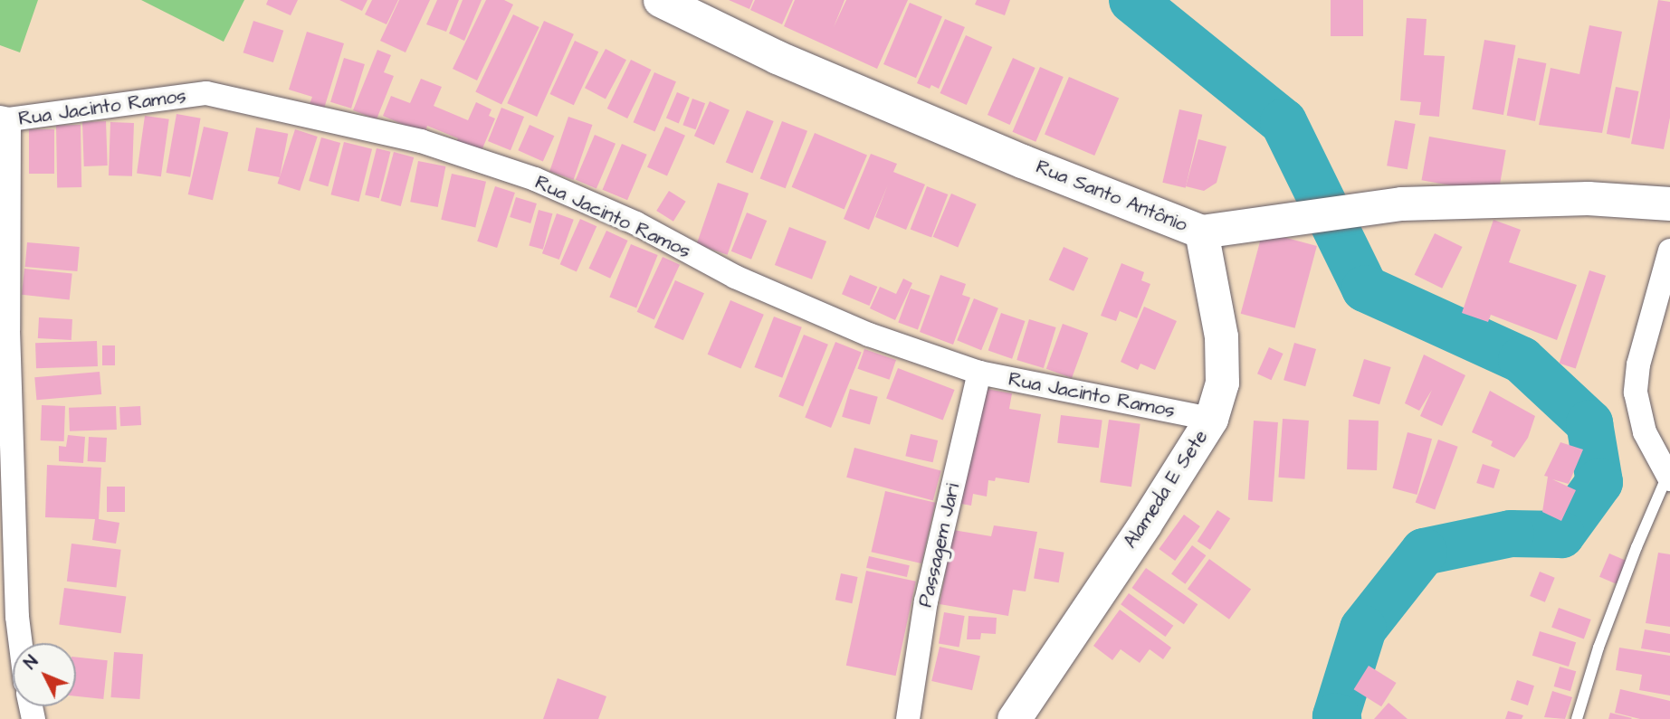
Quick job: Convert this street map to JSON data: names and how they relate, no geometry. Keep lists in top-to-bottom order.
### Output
{
  "streets": {
    "street": [
      "Rua Jacinto Ramos",
      "Rua Santo Antônio",
      "Alameda E Sete",
      "Passagem Jari"
    ]
  },
  "crossings": [
    ["Rua Jacinto Ramos", "Alameda E Sete"],
    ["Rua Jacinto Ramos", "Passagem Jari"],
    ["Rua Santo Antônio", "Alameda E Sete"]
  ],
  "north": "top left"
}
